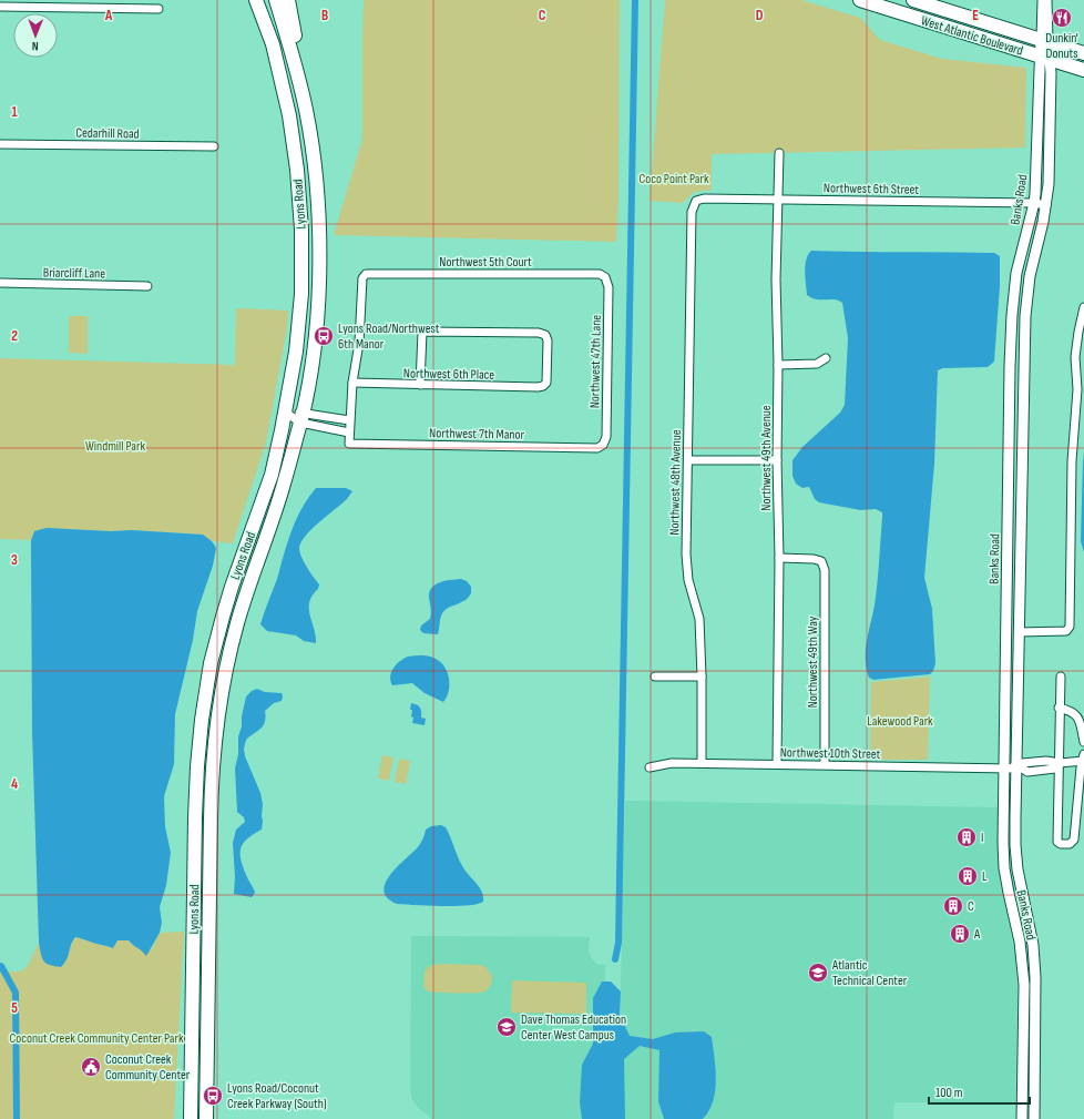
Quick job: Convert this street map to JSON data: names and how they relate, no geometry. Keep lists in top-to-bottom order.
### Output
{
  "streets": {
    "main road": ["West Atlantic Boulevard", "Lyons Road"],
    "street": [
      "Cedarhill Road",
      "Northwest 6th Street",
      "Banks Road",
      "Northwest 5th Court",
      "Briarcliff Lane",
      "Northwest 47th Lane",
      "Northwest 6th Place",
      "Northwest 7th Manor",
      "Northwest 49th Avenue",
      "Northwest 48th Avenue",
      "Northwest 49th Way",
      "Northwest 10th Street"
    ]
  },
  "crossings": [
    ["West Atlantic Boulevard", "Banks Road"],
    ["Northwest 6th Street", "Banks Road"],
    ["Northwest 6th Street", "Northwest 49th Avenue"],
    ["Northwest 6th Street", "Northwest 48th Avenue"],
    ["Banks Road", "Northwest 10th Street"],
    ["Northwest 5th Court", "Northwest 47th Lane"],
    ["Northwest 5th Court", "Northwest 6th Place"],
    ["Northwest 47th Lane", "Northwest 7th Manor"],
    ["Northwest 49th Avenue", "Northwest 49th Way"],
    ["Northwest 49th Avenue", "Northwest 10th Street"],
    ["Northwest 48th Avenue", "Northwest 10th Street"],
    ["Northwest 49th Way", "Northwest 10th Street"]
  ],
  "parks": [
    "Coco Point Park",
    "Windmill Park",
    "Lakewood Park",
    "Coconut Creek Community Center Park"
  ],
  "places": {
    "restaurant": ["Dunkin' Donuts"],
    "bus stop": ["Lyons Road/Northwest 6th Manor", "Lyons Road/Coconut Creek Parkway (South)"],
    "building": [
      "I",
      "L",
      "C",
      "A"
    ],
    "school or university": ["Atlantic Technical Center", "Dave Thomas Education Center West Campus"],
    "public building": ["Coconut Creek Community Center"]
  },
  "scale_bar": "100 m",
  "north": "bottom",
  "grid": {
    "columns": [
      "A",
      "B",
      "C",
      "D",
      "E"
    ],
    "rows": [
      "1",
      "2",
      "3",
      "4",
      "5"
    ]
  }
}
